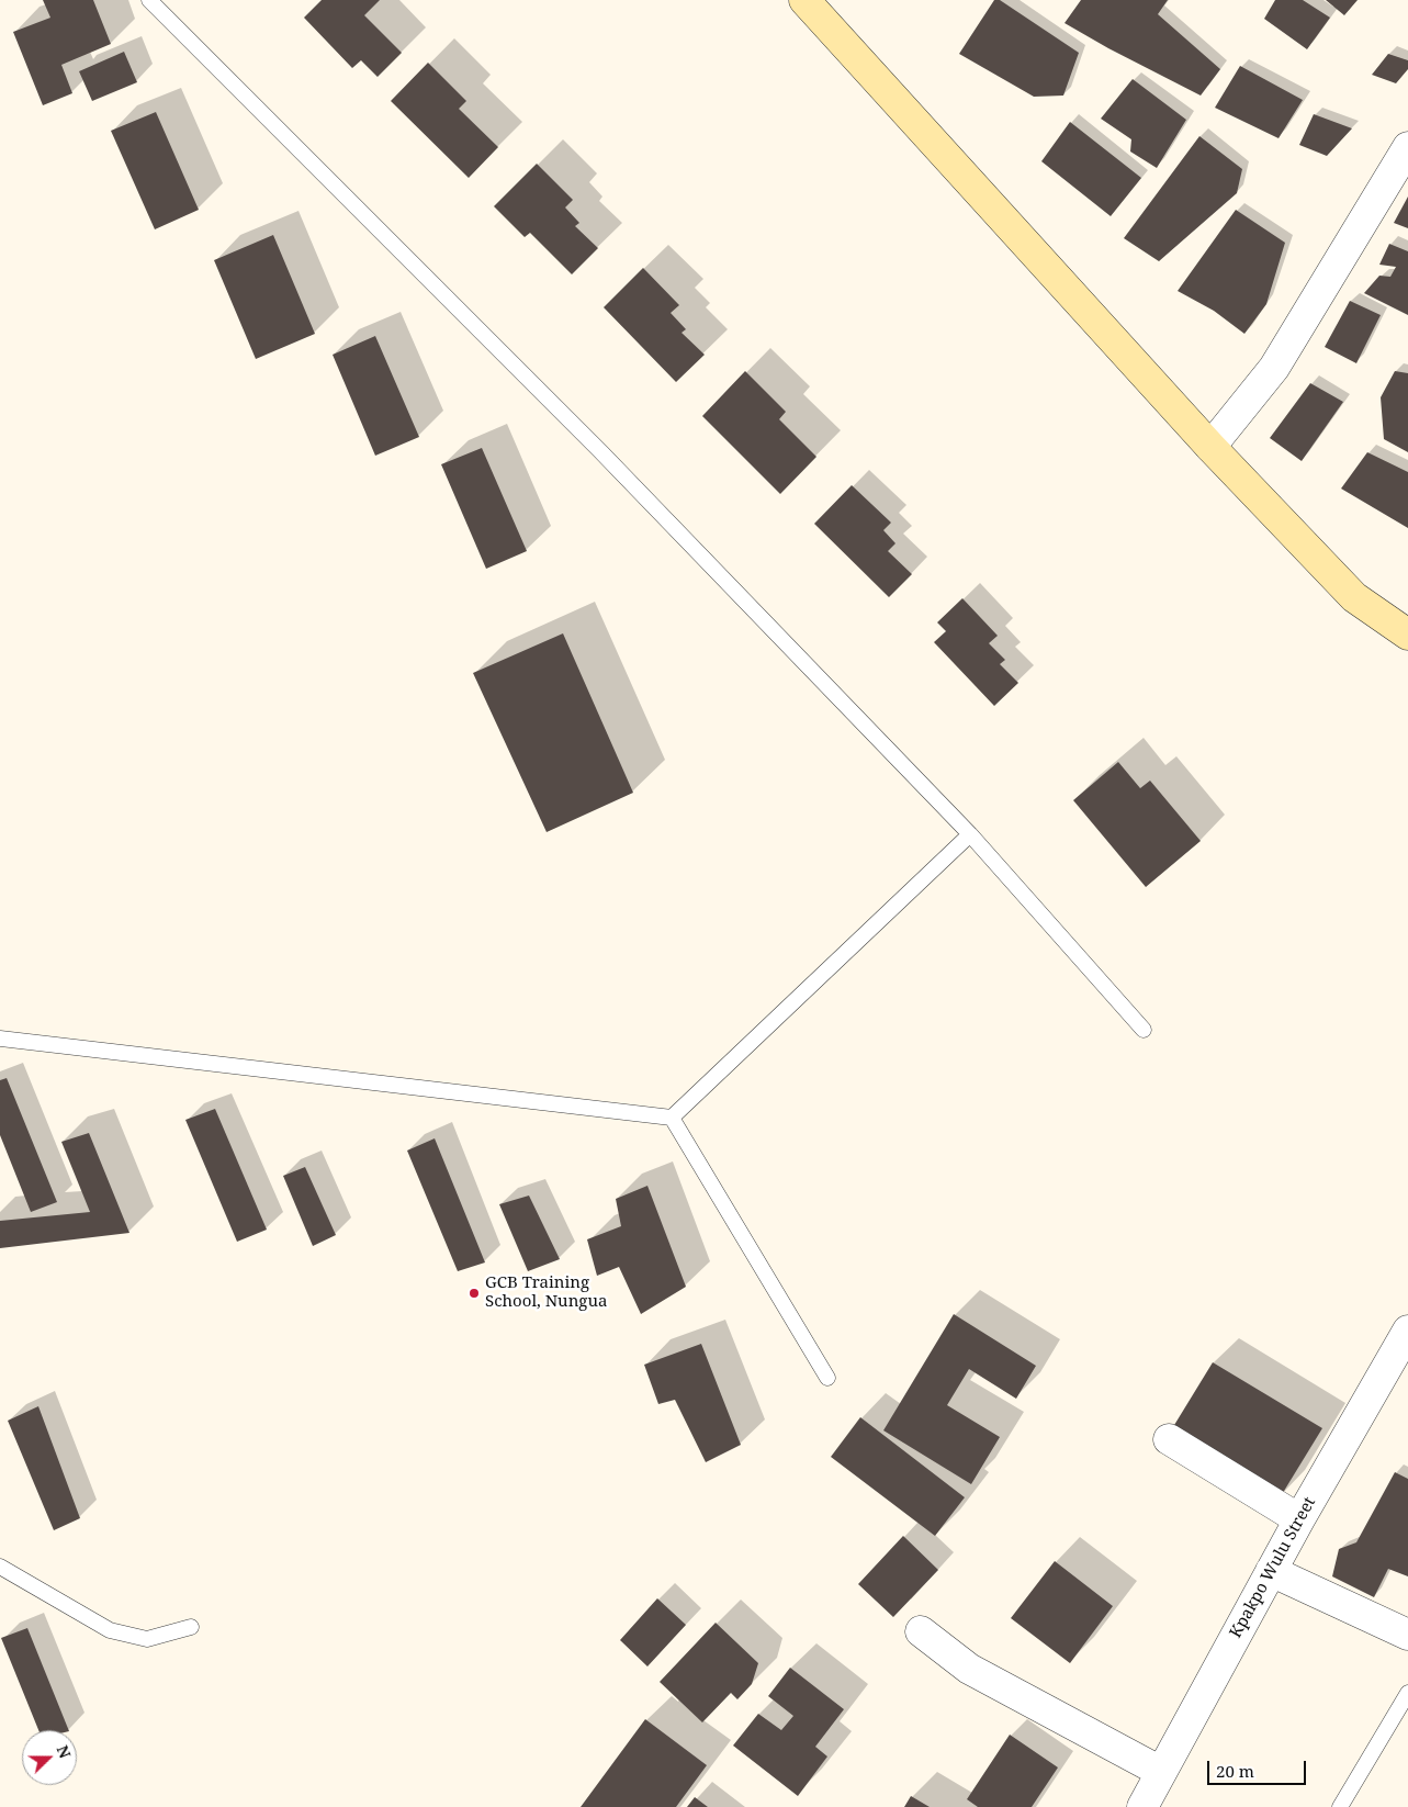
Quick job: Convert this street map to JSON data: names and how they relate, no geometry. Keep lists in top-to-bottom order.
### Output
{
  "streets": {
    "street": ["Kpakpo Wulu Street"]
  },
  "places": ["GCB Training School, Nungua"],
  "scale_bar": "20 m",
  "north": "right"
}
